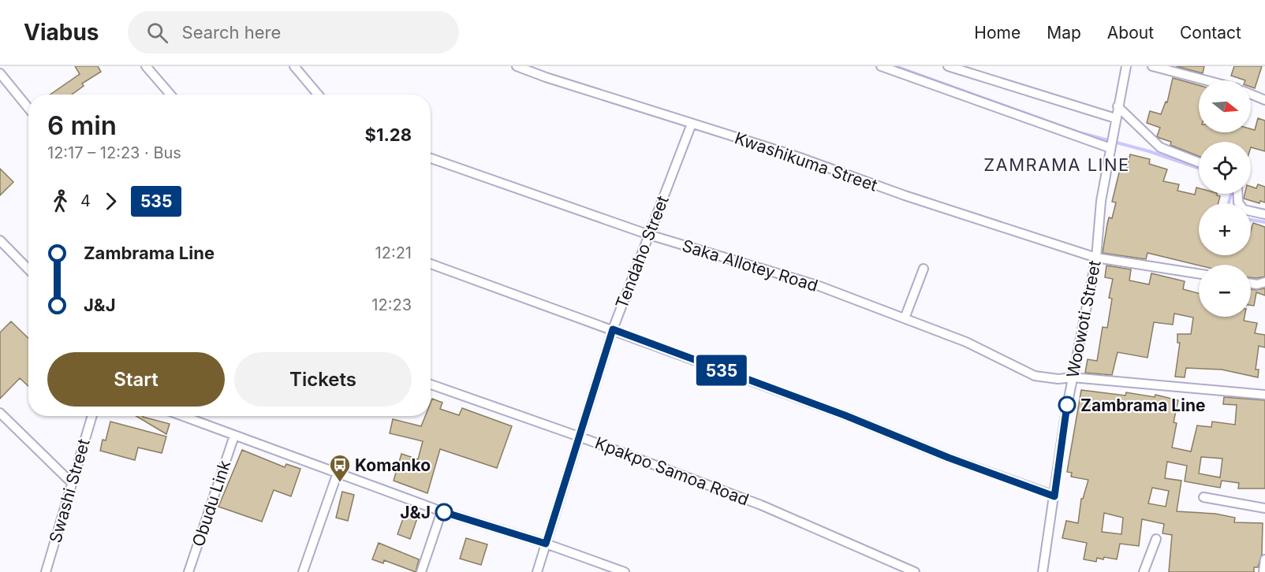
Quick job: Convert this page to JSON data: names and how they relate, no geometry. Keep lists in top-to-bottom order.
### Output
{
  "streets": {
    "street": [
      "Kwashikuma Street",
      "Tendaho Street",
      "Saka Allotey Road",
      "Woowoti Street",
      "Kpakpo Samoa Road",
      "Swashi Street",
      "Obudu Link"
    ]
  },
  "crossings": [
    ["Kwashikuma Street", "Tendaho Street"],
    ["Kwashikuma Street", "Woowoti Street"],
    ["Tendaho Street", "Saka Allotey Road"],
    ["Tendaho Street", "Kpakpo Samoa Road"],
    ["Saka Allotey Road", "Woowoti Street"]
  ],
  "districts": ["ZAMRAMA LINE"],
  "places": {
    "other": ["Zambrama Line", "J&J"],
    "bus stop": ["Komanko"]
  },
  "lines": ["bus line 535"],
  "north": "right",
  "page": {
    "header": "Viabus",
    "search": "Search here",
    "nav": [
      "Home",
      "Map",
      "About",
      "Contact"
    ],
    "on_map": "535",
    "map_buttons": ["+", "−"],
    "heading": ["6 min", "12:17 – 12:23 · Bus", "$1.28"],
    "legs": ["4", "535"],
    "list": [
      {
        "name": "Zambrama Line",
        "value": "12:21"
      },
      {
        "name": "J&J",
        "value": "12:23"
      }
    ],
    "buttons": ["Start", "Tickets"]
  }
}
